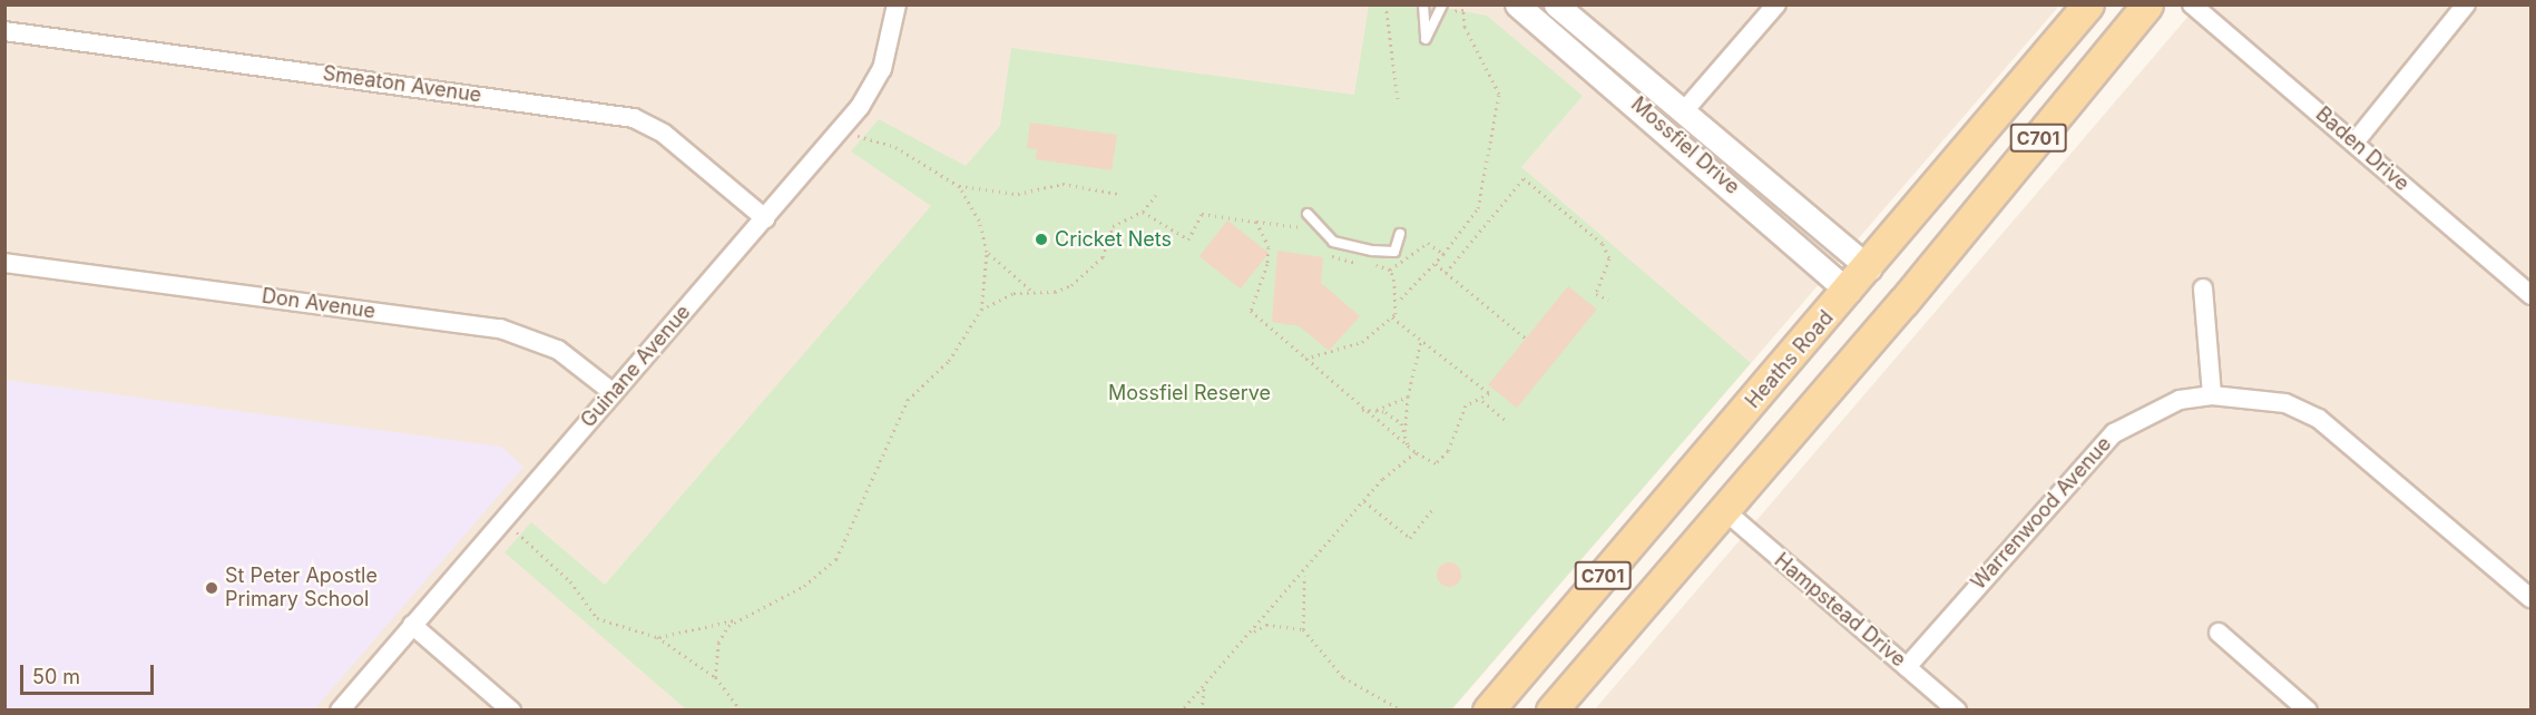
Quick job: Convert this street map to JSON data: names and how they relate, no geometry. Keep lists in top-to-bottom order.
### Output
{
  "streets": {
    "main road": ["C701", "Heaths Road"],
    "street": [
      "Smeaton Avenue",
      "Mossfiel Drive",
      "Baden Drive",
      "Don Avenue",
      "Guinane Avenue",
      "Warrenwood Avenue",
      "Hampstead Drive"
    ]
  },
  "crossings": [
    ["Smeaton Avenue", "Guinane Avenue"],
    ["C701", "Hampstead Drive"],
    ["Mossfiel Drive", "Heaths Road"],
    ["Don Avenue", "Guinane Avenue"],
    ["Warrenwood Avenue", "Hampstead Drive"]
  ],
  "parks": ["Mossfiel Reserve"],
  "places": ["Cricket Nets", "St Peter Apostle Primary School"],
  "scale_bar": "50 m"
}
